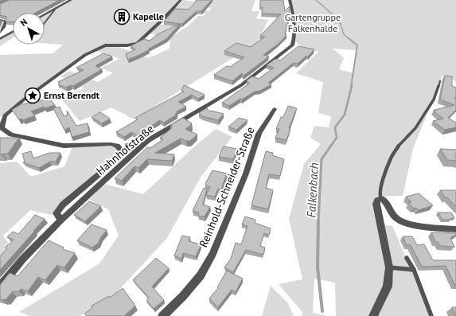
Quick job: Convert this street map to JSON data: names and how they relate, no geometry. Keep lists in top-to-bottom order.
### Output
{
  "streets": {
    "street": ["Hahnhofstraße", "Reinhold-Schneider-Straße"]
  },
  "water": ["Falkenbach"],
  "parks": ["Gartengruppe Falkenhalde"],
  "places": {
    "building": ["Kapelle"],
    "place": ["Ernst Berendt"]
  },
  "north": "top left"
}
